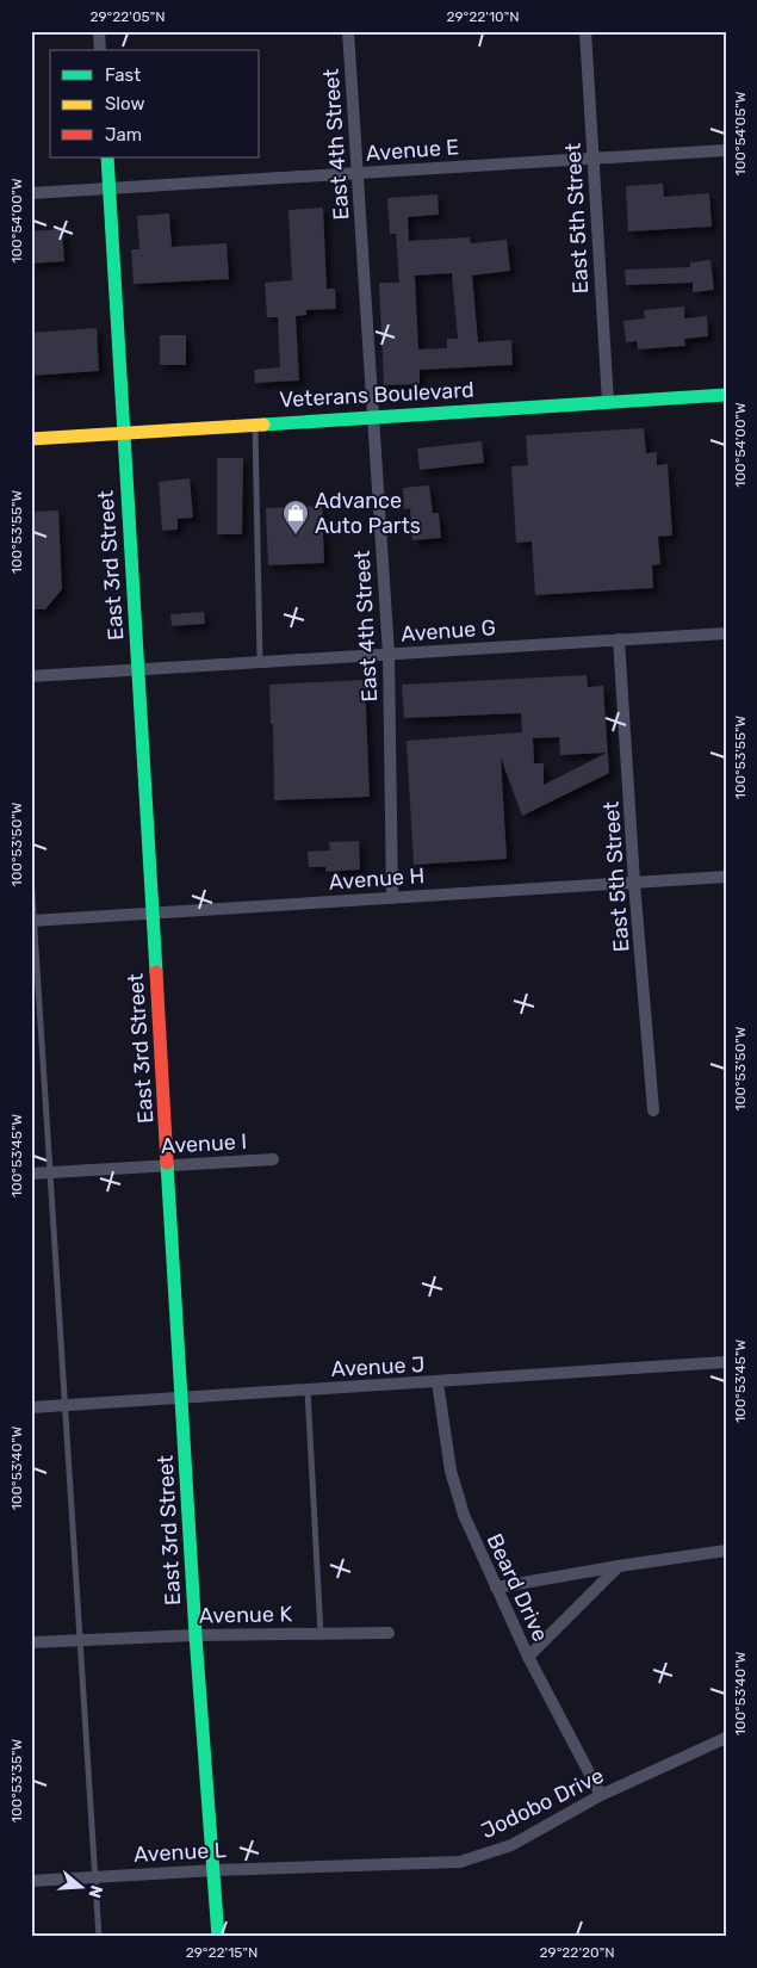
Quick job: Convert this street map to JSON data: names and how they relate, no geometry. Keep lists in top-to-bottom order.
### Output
{
  "streets": {
    "street": [
      "East 4th Street",
      "Avenue E",
      "East 5th Street",
      "Veterans Boulevard",
      "East 3rd Street",
      "Avenue G",
      "Avenue H",
      "Avenue I",
      "Avenue J",
      "Beard Drive",
      "Avenue K",
      "Jodobo Drive",
      "Avenue L"
    ]
  },
  "crossings": [
    ["East 4th Street", "Avenue E"],
    ["East 4th Street", "Veterans Boulevard"],
    ["East 4th Street", "Avenue G"],
    ["East 4th Street", "Avenue H"],
    ["Avenue E", "East 5th Street"],
    ["Avenue E", "East 3rd Street"],
    ["East 5th Street", "Veterans Boulevard"],
    ["East 5th Street", "Avenue G"],
    ["East 5th Street", "Avenue H"],
    ["Veterans Boulevard", "East 3rd Street"],
    ["East 3rd Street", "Avenue G"],
    ["East 3rd Street", "Avenue H"],
    ["East 3rd Street", "Avenue I"],
    ["East 3rd Street", "Avenue J"],
    ["East 3rd Street", "Avenue K"],
    ["East 3rd Street", "Avenue L"],
    ["Avenue J", "Beard Drive"],
    ["Beard Drive", "Jodobo Drive"],
    ["Jodobo Drive", "Avenue L"]
  ],
  "places": {
    "shop": ["Advance Auto Parts"]
  },
  "legend": ["Fast", "Slow", "Jam"],
  "north": "right",
  "coordinates": [
    "29°22'05\"N",
    "29°22'10\"N",
    "100°54'05\"W",
    "100°54'00\"W",
    "100°53'55\"W",
    "100°53'50\"W",
    "100°53'45\"W",
    "100°53'40\"W",
    "100°53'35\"W",
    "29°22'15\"N",
    "29°22'20\"N"
  ]
}
